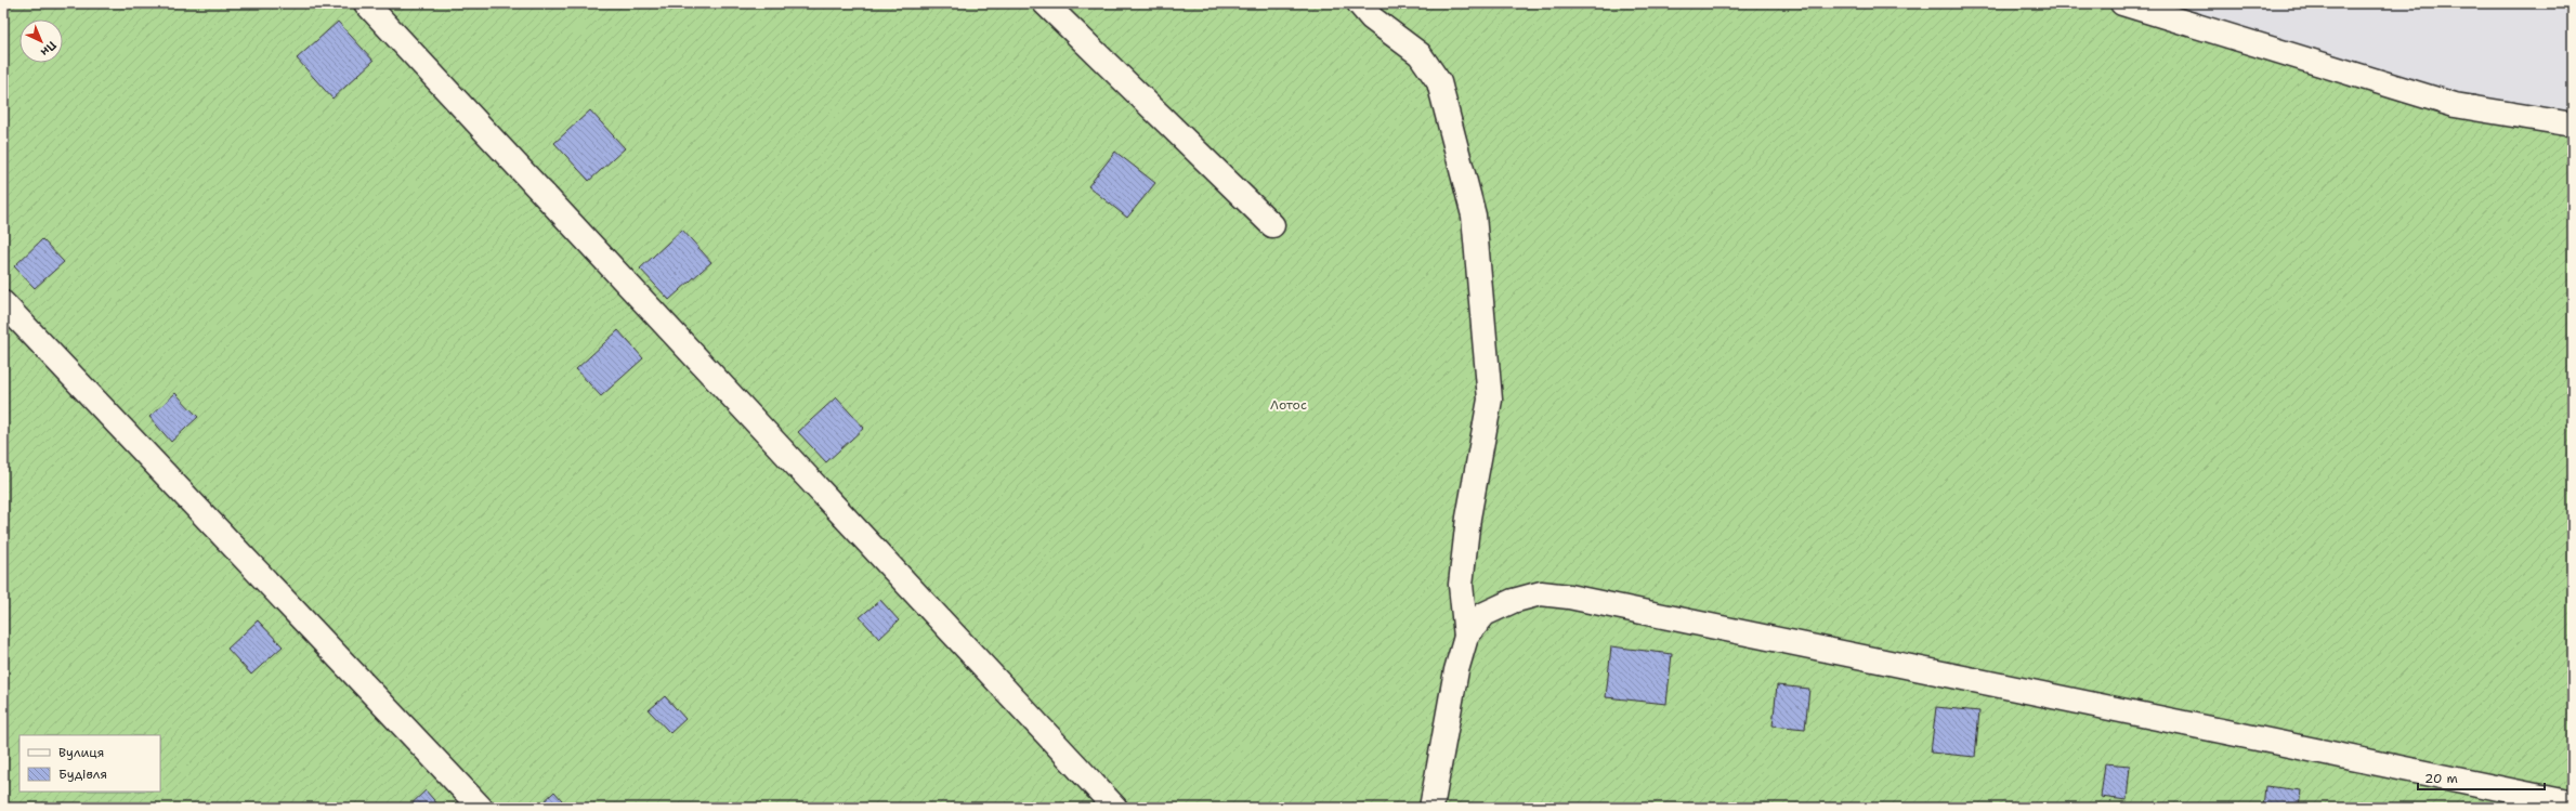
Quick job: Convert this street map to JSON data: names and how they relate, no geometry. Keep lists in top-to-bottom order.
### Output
{
  "parks": ["Лотос"],
  "legend": ["Вулиця", "Будівля"],
  "scale_bar": "20 m",
  "north": "bottom right"
}
